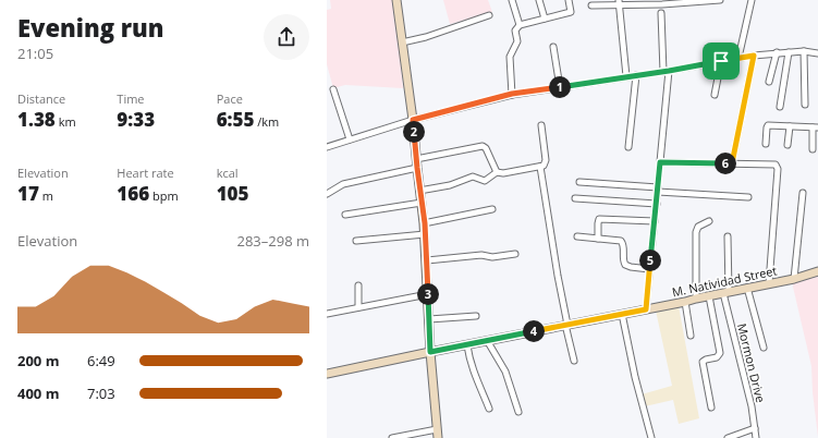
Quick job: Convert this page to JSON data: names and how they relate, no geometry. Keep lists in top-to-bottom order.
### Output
{
  "streets": {
    "street": ["M. Natividad Street", "Mormon Drive"]
  },
  "crossings": [
    ["M. Natividad Street", "Mormon Drive"]
  ],
  "page": {
    "heading": ["Evening run", "21:05"],
    "stats": [
      ["Distance", "1.38 km"],
      ["Time", "9:33"],
      ["Pace", "6:55 /km"],
      ["Elevation", "17 m"],
      ["Heart rate", "166 bpm"],
      ["kcal", "105"]
    ],
    "pins": [
      "1",
      "2",
      "6",
      "5",
      "3",
      "4"
    ],
    "chart": ["Elevation", "283–298 m"],
    "list": [
      {
        "name": "200 m",
        "note": "6:49"
      },
      {
        "name": "400 m",
        "note": "7:03"
      }
    ]
  }
}
